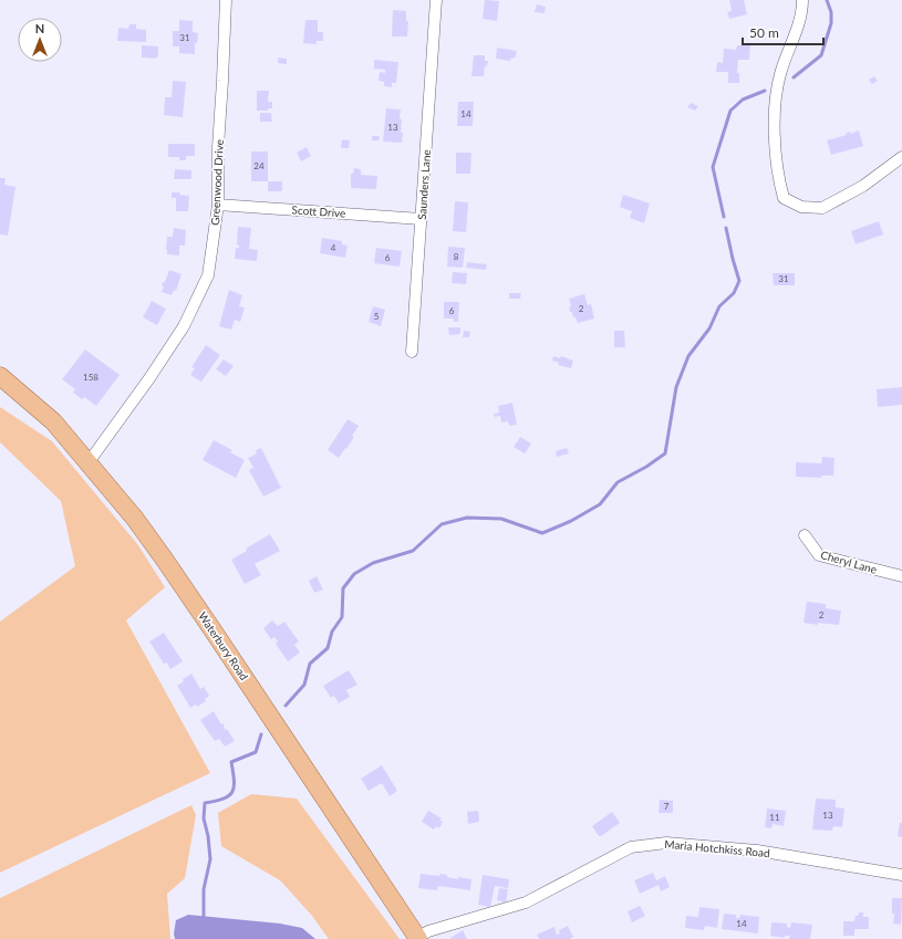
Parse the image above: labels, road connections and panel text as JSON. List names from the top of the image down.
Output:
{
  "streets": {
    "main road": ["Waterbury Road"],
    "street": [
      "Greenwood Drive",
      "Saunders Lane",
      "Scott Drive",
      "Cheryl Lane",
      "Maria Hotchkiss Road"
    ]
  },
  "crossings": [
    ["Greenwood Drive", "Scott Drive"],
    ["Greenwood Drive", "Waterbury Road"],
    ["Saunders Lane", "Scott Drive"],
    ["Waterbury Road", "Maria Hotchkiss Road"]
  ],
  "house_numbers": [
    "31",
    "14",
    "13",
    "24",
    "4",
    "8",
    "6",
    "31",
    "2",
    "6",
    "5",
    "158",
    "2",
    "7",
    "13",
    "11",
    "14"
  ],
  "scale_bar": "50 m",
  "north": "top"
}
